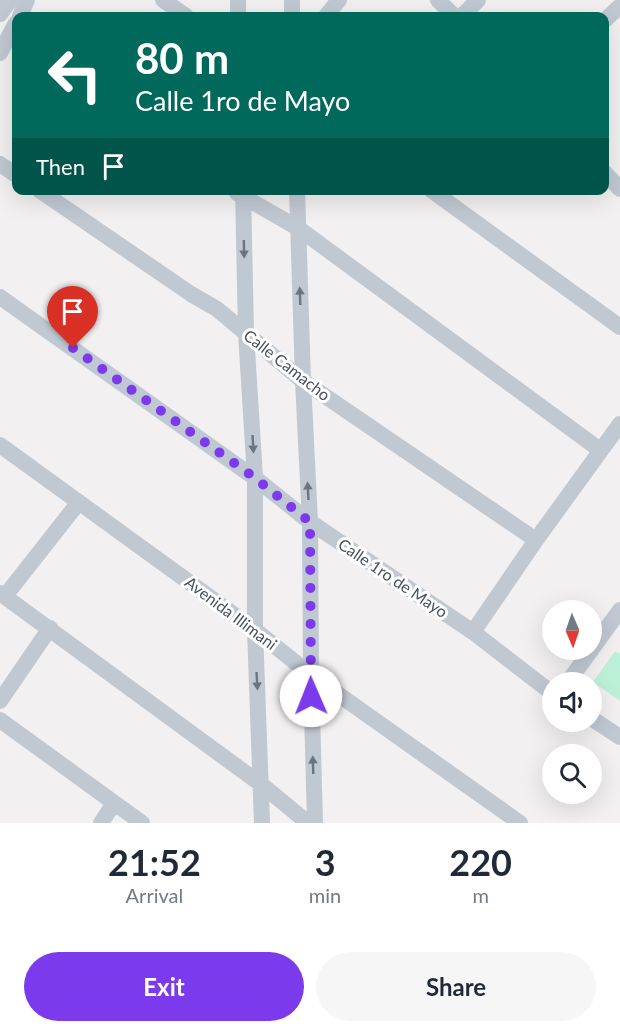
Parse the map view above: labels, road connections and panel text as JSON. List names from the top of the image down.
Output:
{
  "streets": {
    "street": ["Calle Camacho", "Calle 1ro de Mayo", "Avenida Illimani"]
  },
  "north": "bottom",
  "page": {
    "turn": ["80 m", "Calle 1ro de Mayo"],
    "then": "Then",
    "eta": [
      "21:52",
      "Arrival",
      "3",
      "min",
      "220",
      "m"
    ],
    "buttons": ["Exit", "Share"]
  }
}
